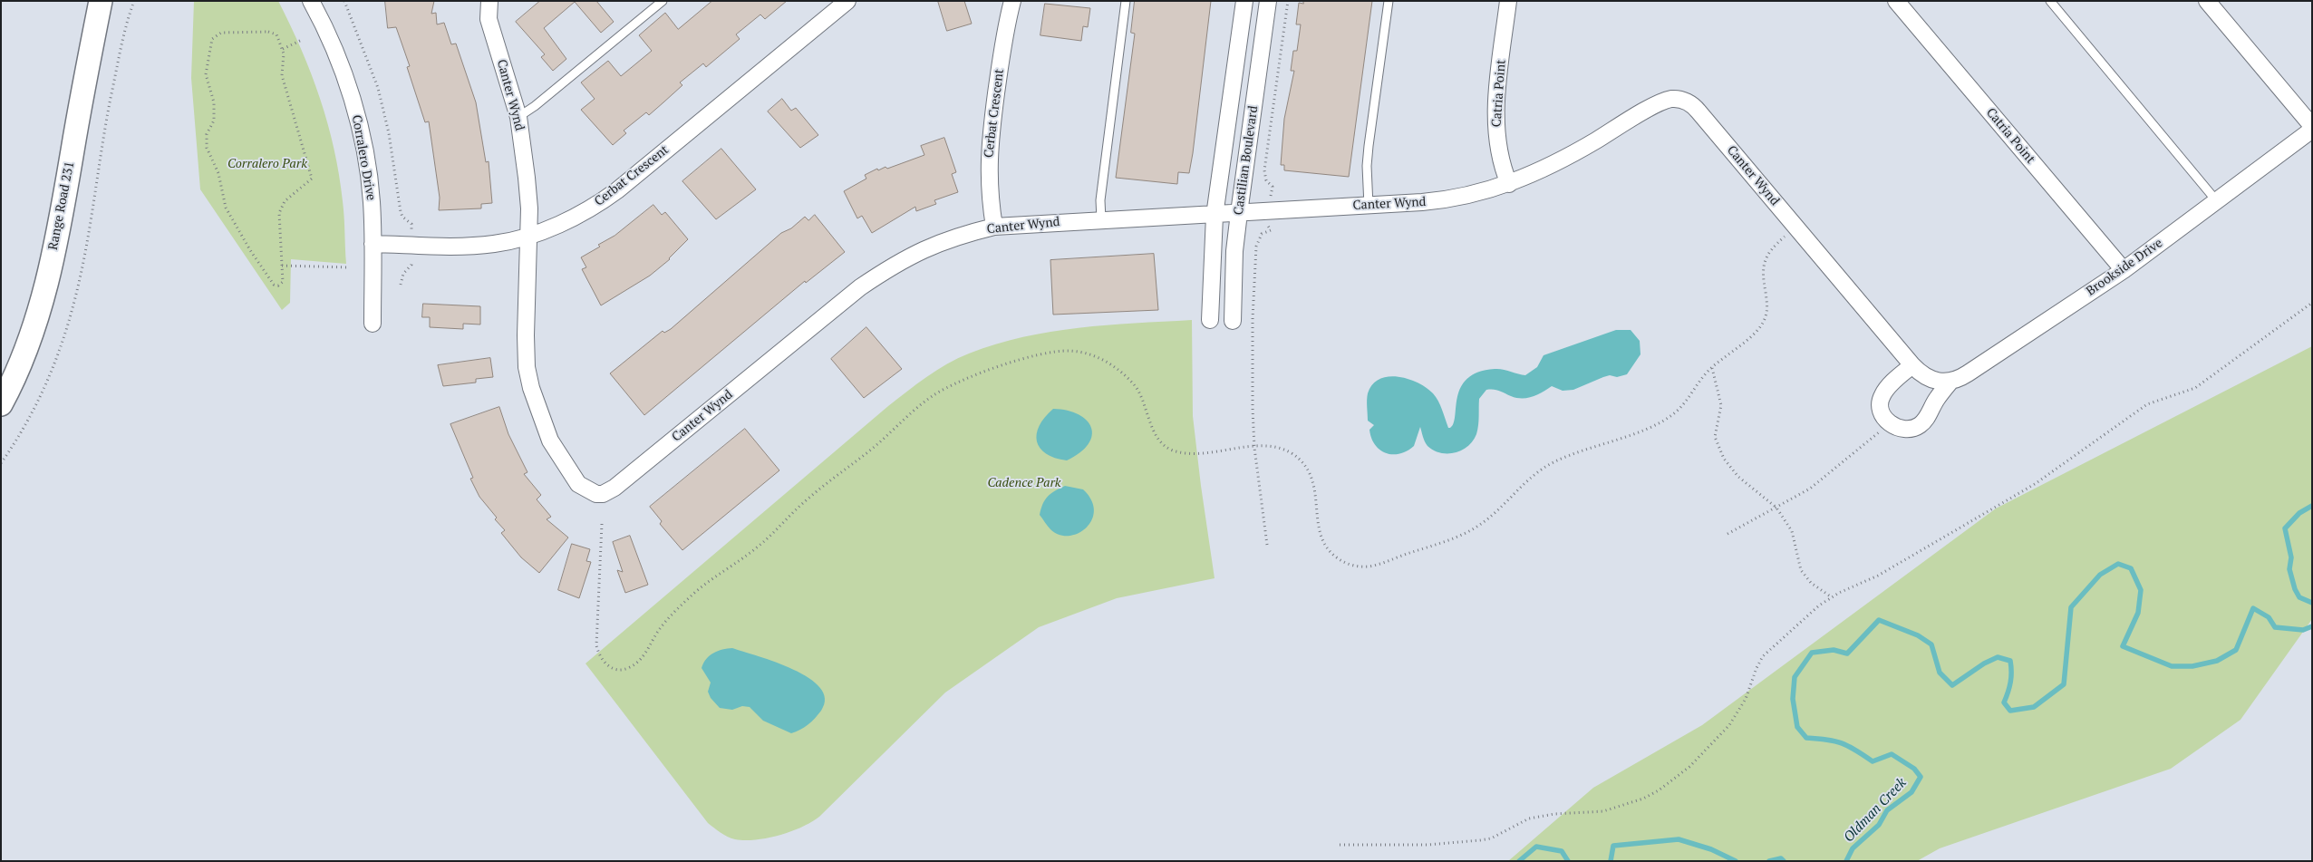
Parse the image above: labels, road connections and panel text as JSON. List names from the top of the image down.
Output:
{
  "streets": {
    "main road": ["Range Road 231"],
    "street": [
      "Catria Point",
      "Canter Wynd",
      "Cerbat Crescent",
      "Corralero Drive",
      "Castilian Boulevard",
      "Brookside Drive"
    ]
  },
  "crossings": [
    ["Catria Point", "Canter Wynd"],
    ["Catria Point", "Brookside Drive"],
    ["Canter Wynd", "Cerbat Crescent"],
    ["Canter Wynd", "Castilian Boulevard"],
    ["Canter Wynd", "Brookside Drive"],
    ["Cerbat Crescent", "Corralero Drive"]
  ],
  "water": ["Oldman Creek"],
  "parks": ["Corralero Park", "Cadence Park"]
}
